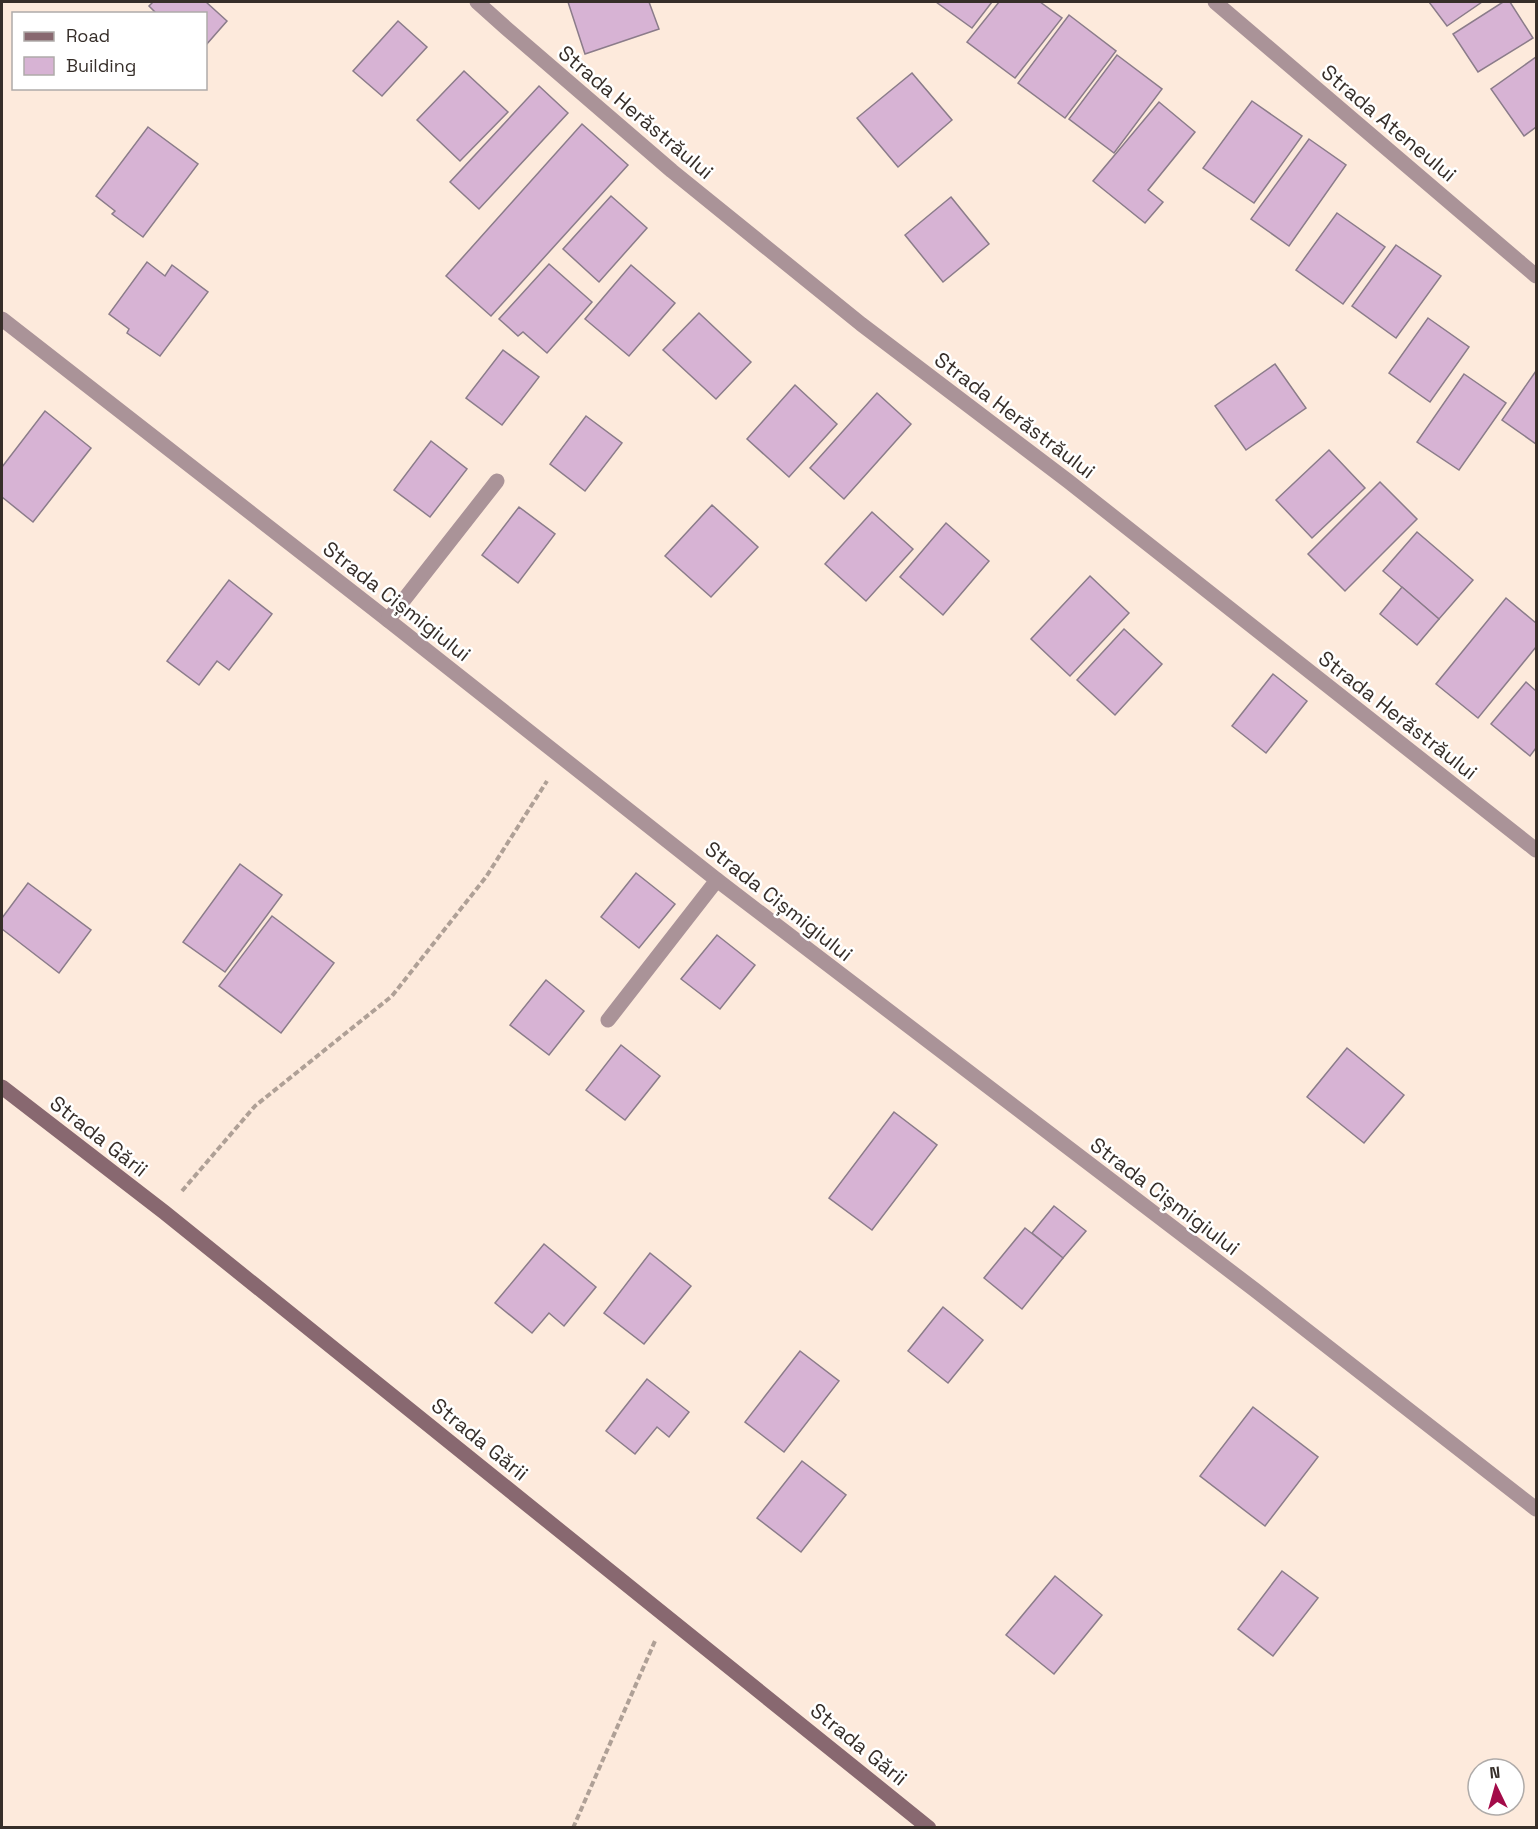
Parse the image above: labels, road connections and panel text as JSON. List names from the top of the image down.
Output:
{
  "streets": {
    "main road": ["Strada Gării"],
    "street": ["Strada Herăstrăului", "Strada Ateneului", "Strada Cișmigiului"]
  },
  "legend": ["Road", "Building"],
  "north": "top"
}
